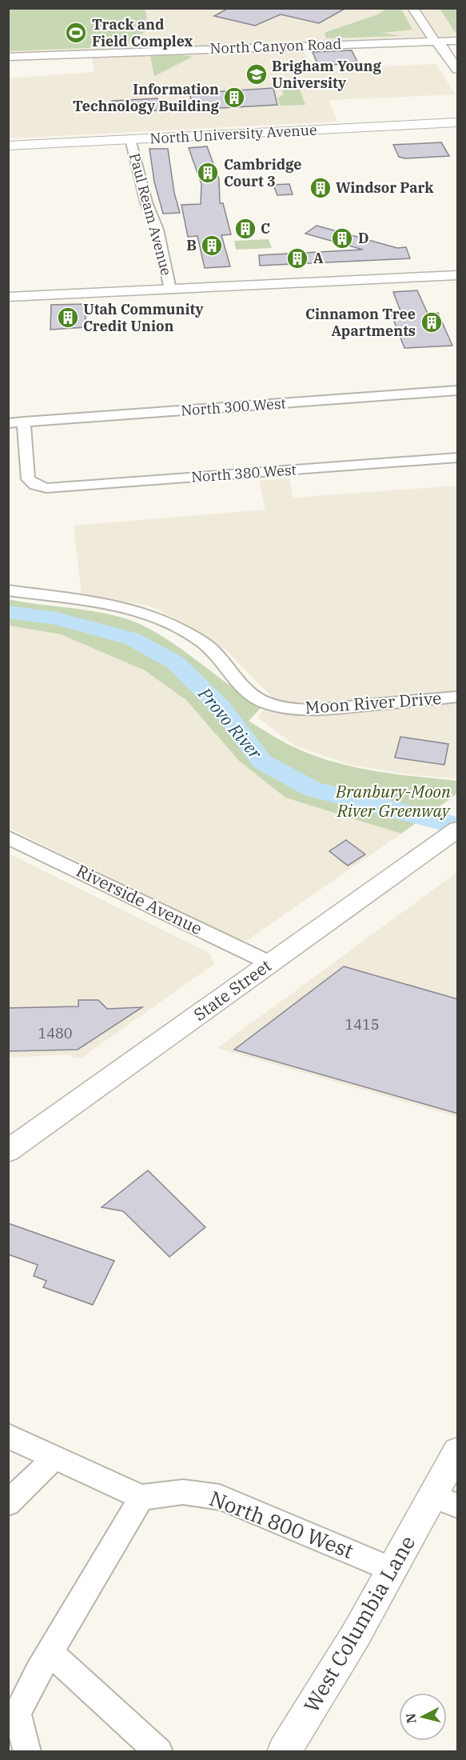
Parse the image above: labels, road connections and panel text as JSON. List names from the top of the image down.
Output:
{
  "streets": {
    "highway": ["North University Avenue"],
    "main road": ["North Canyon Road", "State Street", "West Columbia Lane"],
    "street": [
      "Paul Ream Avenue",
      "North 300 West",
      "North 380 West",
      "Moon River Drive",
      "Riverside Avenue",
      "North 800 West"
    ]
  },
  "crossings": [
    ["North University Avenue", "Paul Ream Avenue"],
    ["North 300 West", "North 380 West"],
    ["Riverside Avenue", "State Street"],
    ["North 800 West", "West Columbia Lane"]
  ],
  "water": ["Provo River"],
  "parks": ["Branbury-Moon River Greenway"],
  "places": {
    "sports": ["Track and Field Complex"],
    "school or university": ["Brigham Young University"],
    "building": [
      "Information Technology Building",
      "Cambridge Court 3",
      "Windsor Park",
      "C",
      "D",
      "B",
      "A",
      "Utah Community Credit Union",
      "Cinnamon Tree Apartments"
    ]
  },
  "house_numbers": ["1415", "1480"],
  "north": "left"
}
